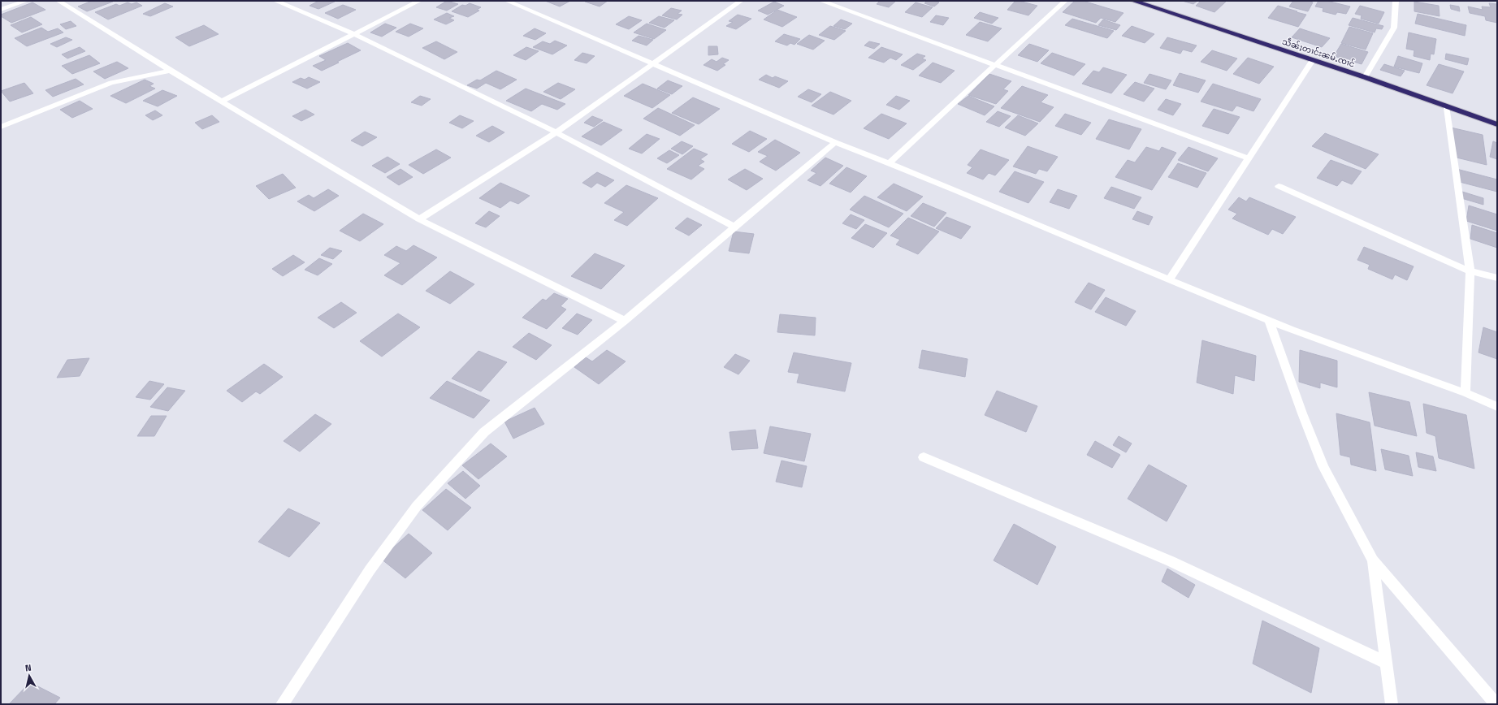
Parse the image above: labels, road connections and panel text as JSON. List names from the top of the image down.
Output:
{
  "streets": {
    "highway": ["သဵၼ်ႈတၢင်းၼမ်ႉၸၢင်"]
  },
  "north": "top"
}
